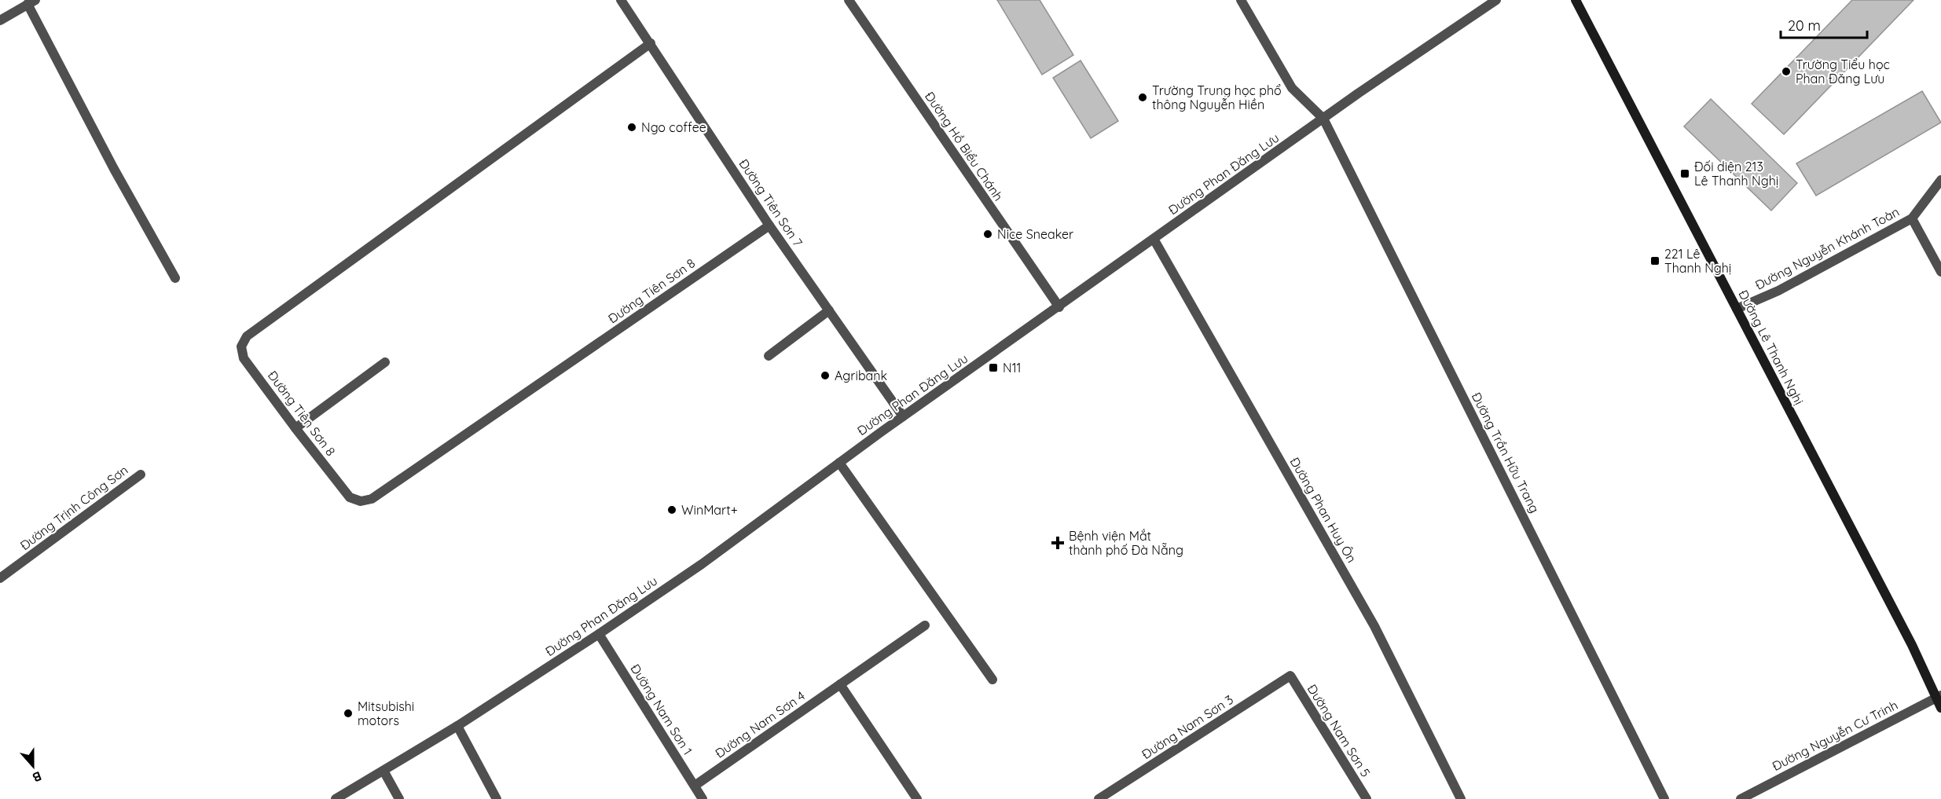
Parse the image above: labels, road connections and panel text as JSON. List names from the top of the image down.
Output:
{
  "streets": {
    "main road": ["Đường Lê Thanh Nghị"],
    "street": [
      "Đường Hồ Biểu Chánh",
      "Đường Phan Đăng Lưu",
      "Đường Tiên Sơn 7",
      "Đường Nguyễn Khánh Toàn",
      "Đường Tiên Sơn 8",
      "Đường Trần Hữu Trang",
      "Đường Trịnh Công Sơn",
      "Đường Phan Huy Ôn",
      "Đường Nam Sơn 1",
      "Đường Nam Sơn 4",
      "Đường Nam Sơn 3",
      "Đường Nam Sơn 5",
      "Đường Nguyễn Cư Trinh"
    ]
  },
  "crossings": [
    ["Đường Hồ Biểu Chánh", "Đường Phan Đăng Lưu"],
    ["Đường Phan Đăng Lưu", "Đường Tiên Sơn 7"],
    ["Đường Phan Đăng Lưu", "Đường Trần Hữu Trang"],
    ["Đường Phan Đăng Lưu", "Đường Phan Huy Ôn"],
    ["Đường Phan Đăng Lưu", "Đường Nam Sơn 1"],
    ["Đường Tiên Sơn 7", "Đường Tiên Sơn 8"],
    ["Đường Nguyễn Khánh Toàn", "Đường Lê Thanh Nghị"],
    ["Đường Lê Thanh Nghị", "Đường Nguyễn Cư Trinh"],
    ["Đường Nam Sơn 1", "Đường Nam Sơn 4"],
    ["Đường Nam Sơn 3", "Đường Nam Sơn 5"]
  ],
  "places": {
    "other": [
      "Trường Tiểu học Phan Đăng Lưu",
      "Trường Trung học phổ thông Nguyễn Hiền",
      "Ngo coffee",
      "Nice Sneaker",
      "Agribank",
      "WinMart+",
      "Mitsubishi motors"
    ],
    "transit": ["Đối diện 213 Lê Thanh Nghị", "221 Lê Thanh Nghị", "N11"],
    "health": ["Bệnh viện Mắt thành phố Đà Nẵng"]
  },
  "scale_bar": "20 m",
  "north": "bottom"
}
